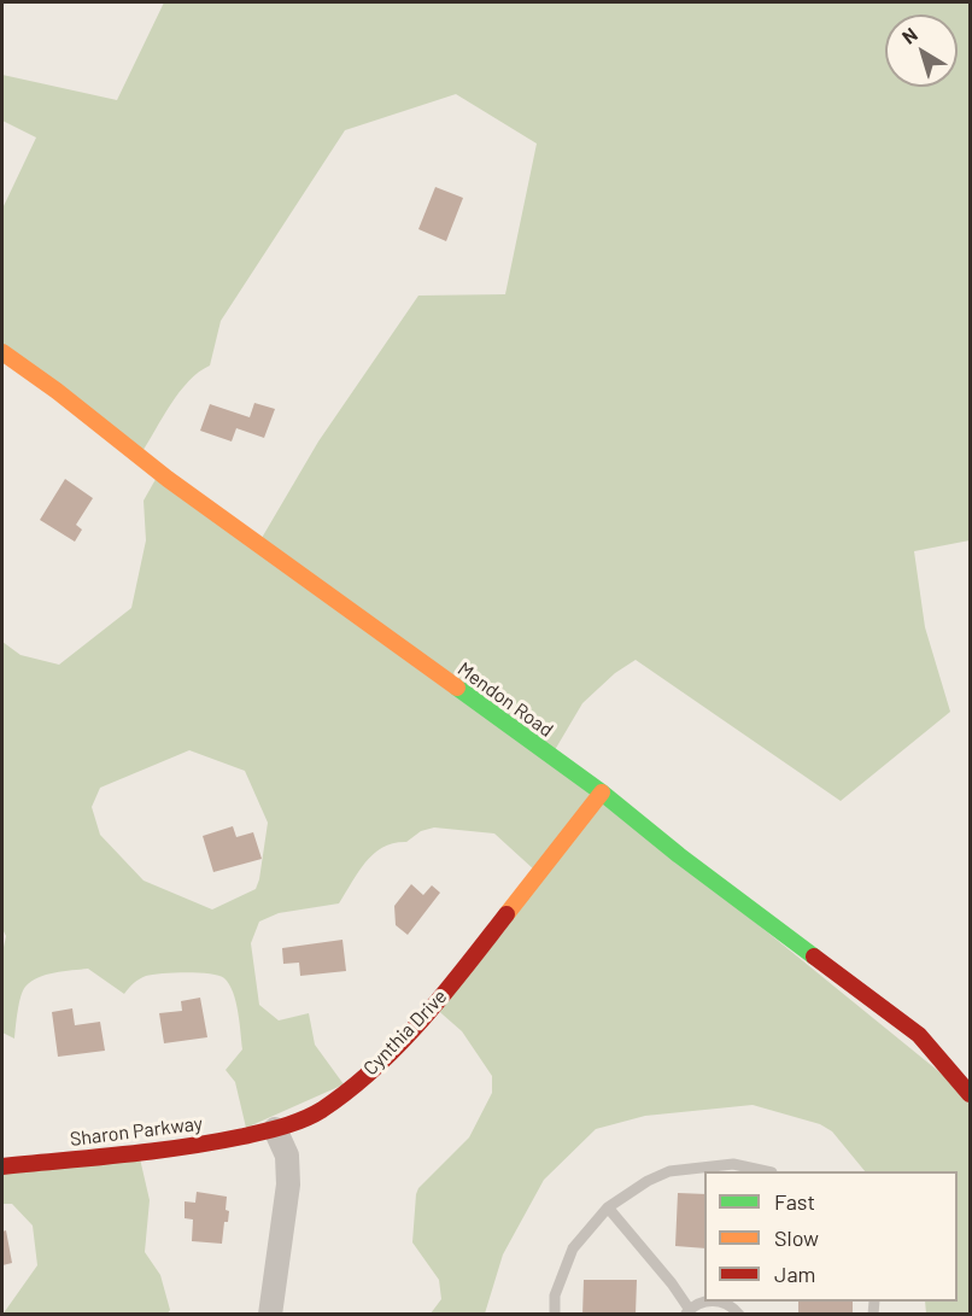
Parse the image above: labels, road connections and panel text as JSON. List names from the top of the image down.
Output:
{
  "streets": {
    "street": ["Mendon Road", "Cynthia Drive", "Sharon Parkway"]
  },
  "crossings": [
    ["Mendon Road", "Cynthia Drive"],
    ["Cynthia Drive", "Sharon Parkway"]
  ],
  "legend": ["Fast", "Slow", "Jam"],
  "north": "top left"
}
